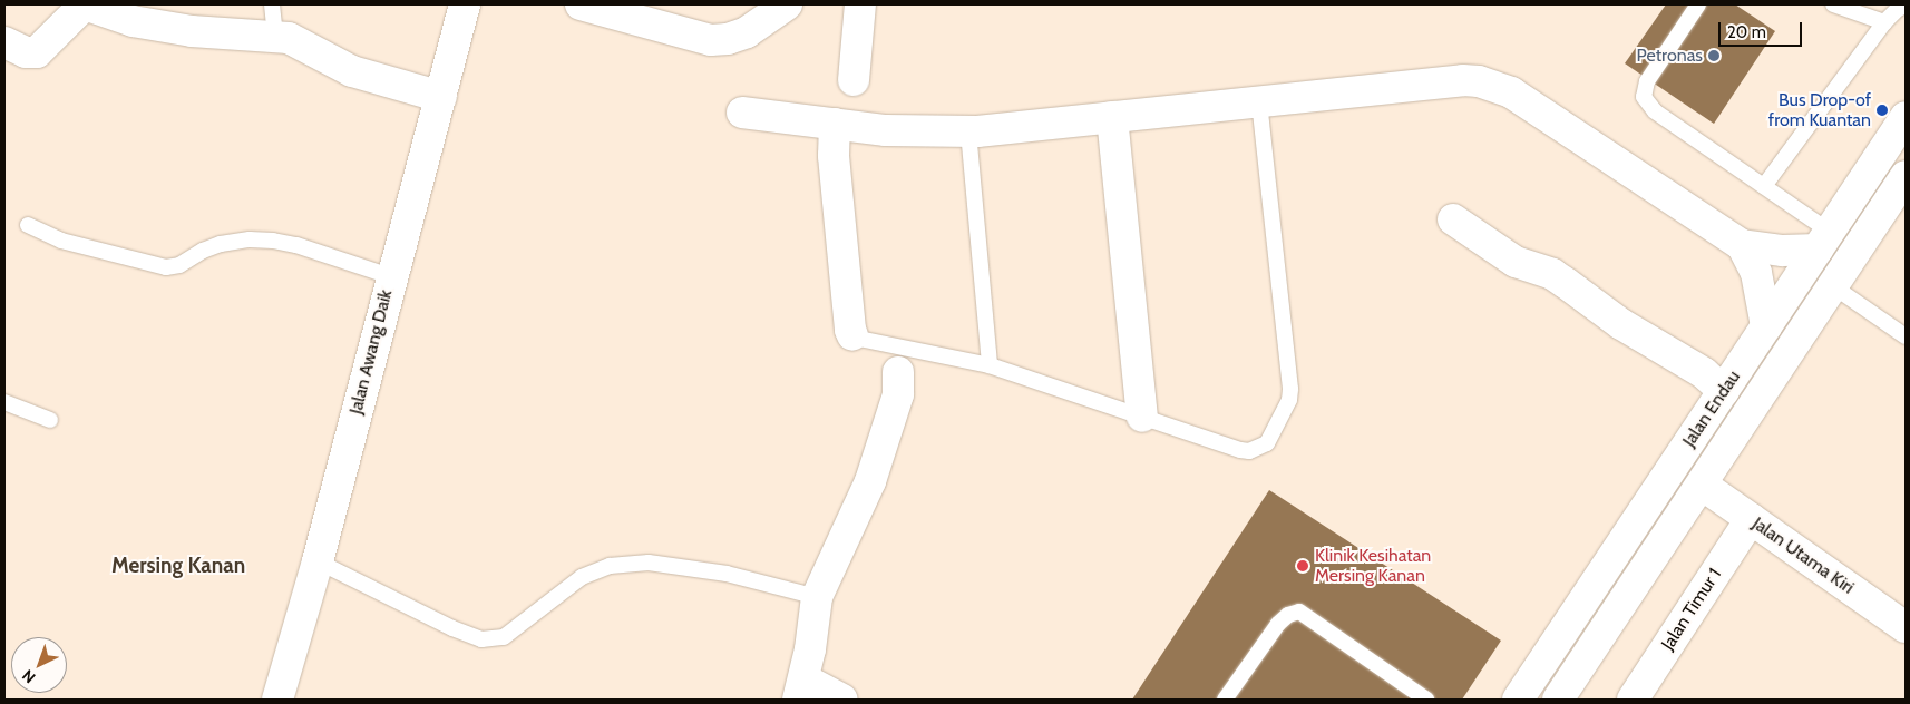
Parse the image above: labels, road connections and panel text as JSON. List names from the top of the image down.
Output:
{
  "streets": {
    "main road": [
      "Jalan Awang Daik",
      "Jalan Endau",
      "Jalan Utama Kiri",
      "Jalan Timur 1"
    ]
  },
  "crossings": [
    ["Jalan Endau", "Jalan Utama Kiri"],
    ["Jalan Utama Kiri", "Jalan Timur 1"]
  ],
  "districts": ["Mersing Kanan"],
  "places": ["Petronas", "Bus Drop-of from Kuantan", "Klinik Kesihatan Mersing Kanan"],
  "scale_bar": "20 m",
  "north": "bottom left"
}
